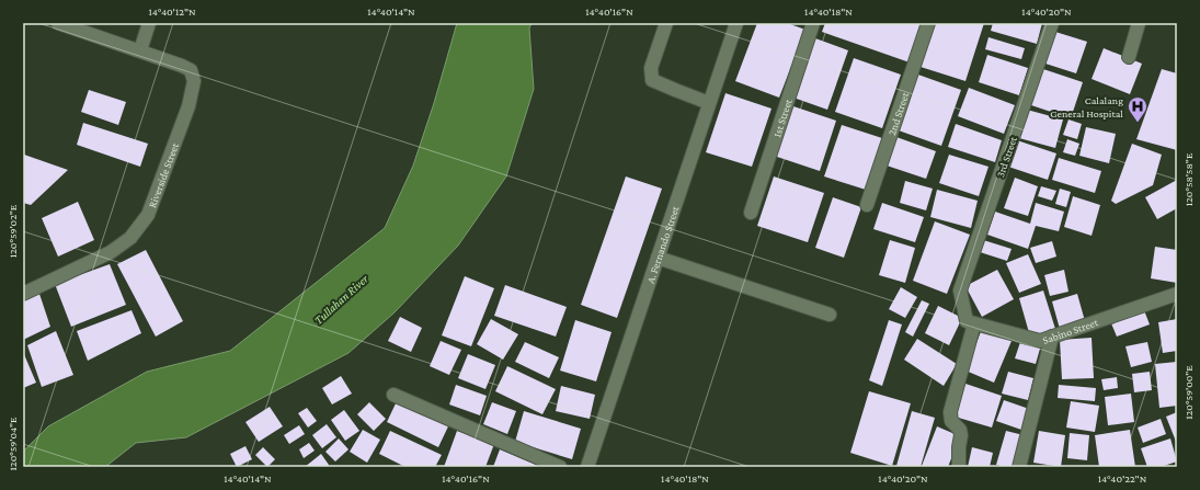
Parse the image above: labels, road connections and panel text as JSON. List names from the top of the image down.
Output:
{
  "streets": {
    "street": [
      "2nd Street",
      "1st Street",
      "3rd Street",
      "Riverside Street",
      "A. Fernando Street",
      "Sabino Street"
    ]
  },
  "crossings": [
    ["3rd Street", "Sabino Street"]
  ],
  "water": ["Tullahan River"],
  "places": {
    "hospital": ["Calalang General Hospital"]
  },
  "coordinates": [
    "14°40'12\"N",
    "14°40'14\"N",
    "14°40'16\"N",
    "14°40'18\"N",
    "14°40'20\"N",
    "120°58'58\"E",
    "120°59'02\"E",
    "120°59'00\"E",
    "120°59'04\"E",
    "14°40'22\"N"
  ]
}
